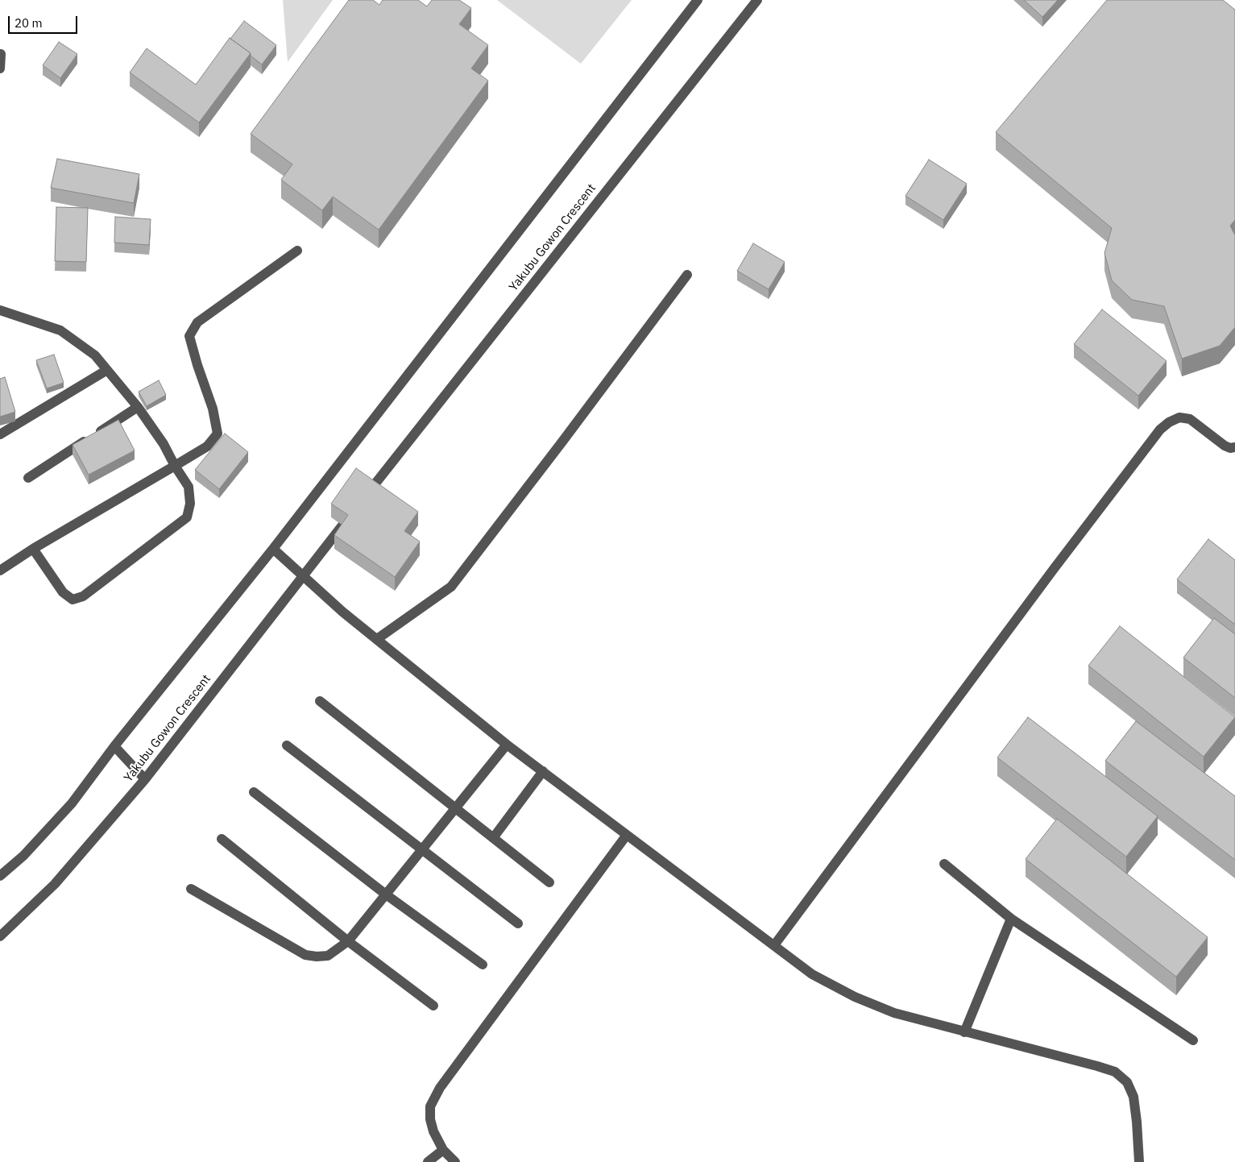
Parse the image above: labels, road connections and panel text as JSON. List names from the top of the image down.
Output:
{
  "streets": {
    "street": ["Yakubu Gowon Crescent"]
  },
  "scale_bar": "20 m"
}
